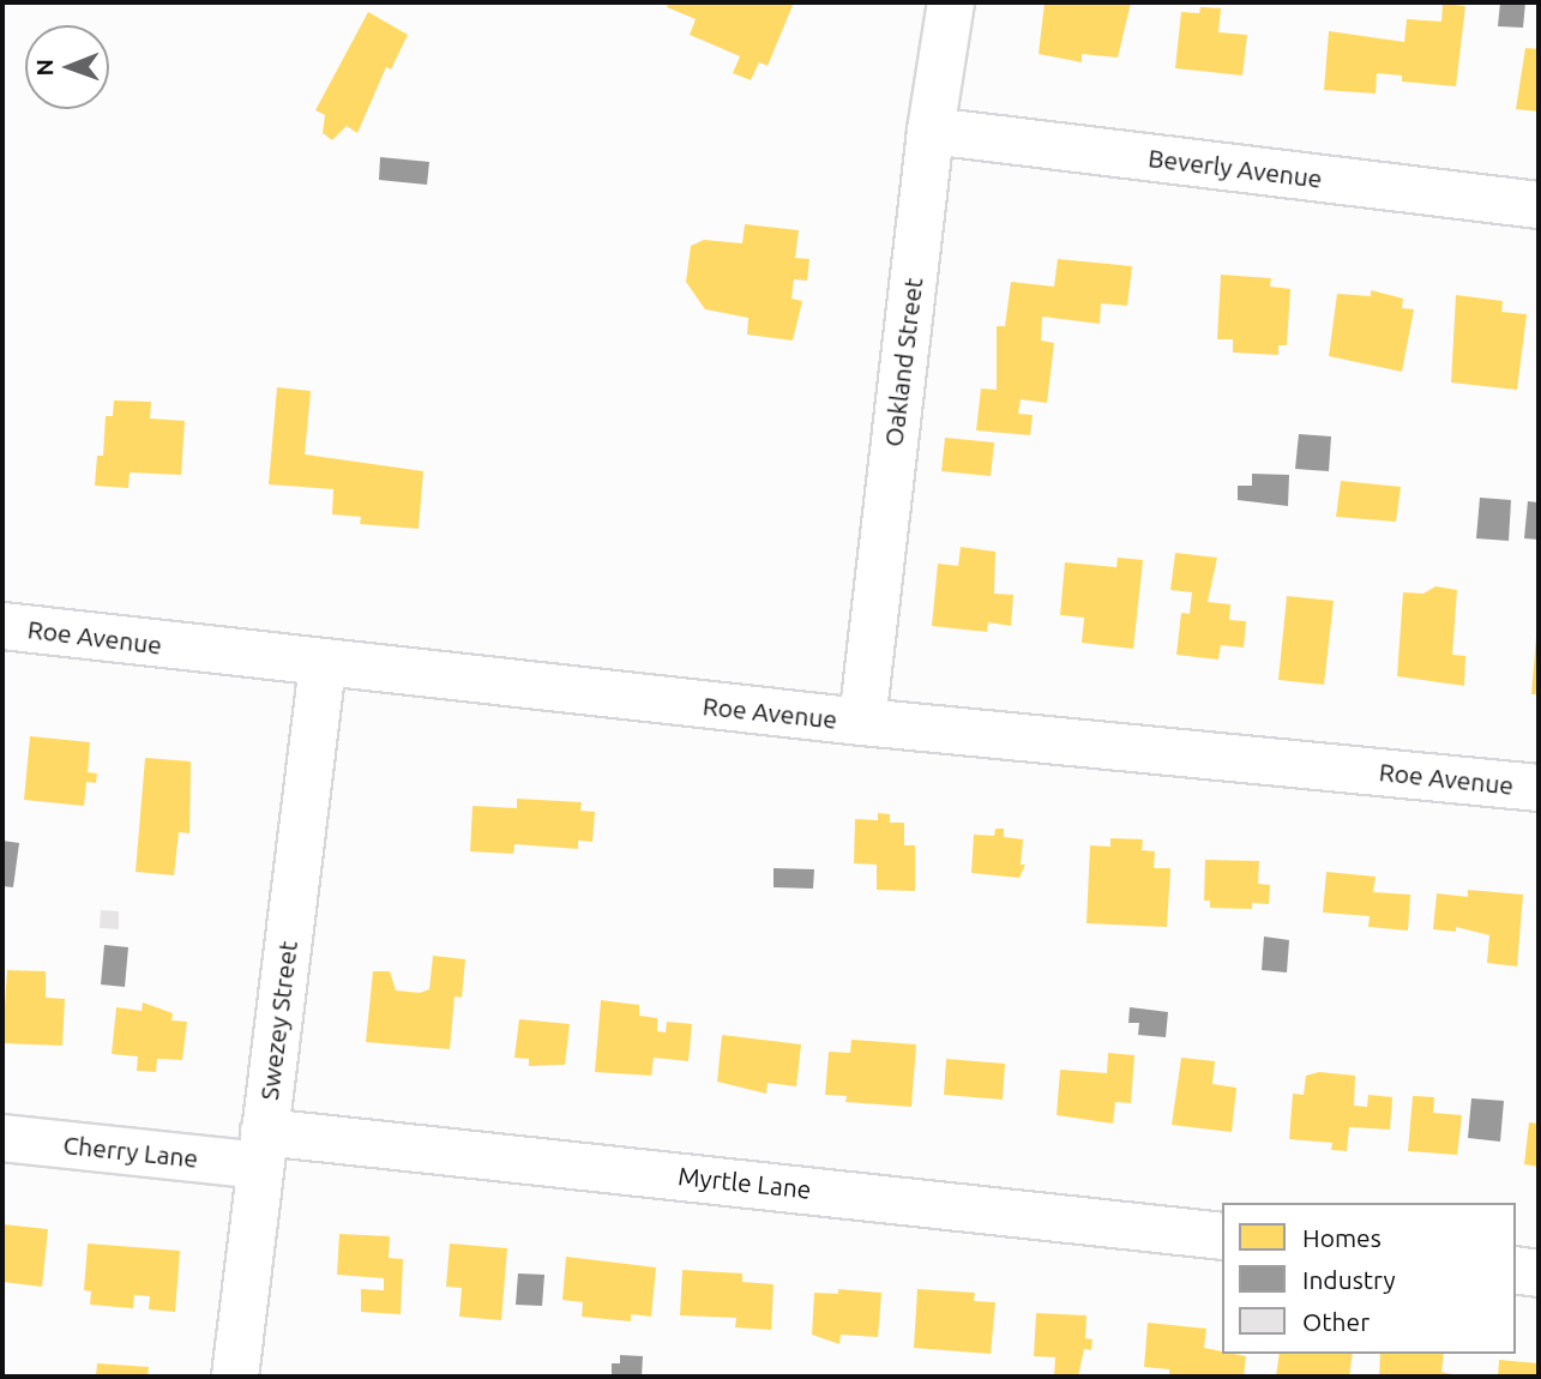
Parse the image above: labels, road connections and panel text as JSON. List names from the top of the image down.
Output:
{
  "streets": {
    "street": [
      "Beverly Avenue",
      "Oakland Street",
      "Roe Avenue",
      "Swezey Street",
      "Cherry Lane",
      "Myrtle Lane"
    ]
  },
  "crossings": [
    ["Beverly Avenue", "Oakland Street"],
    ["Oakland Street", "Roe Avenue"],
    ["Roe Avenue", "Swezey Street"],
    ["Swezey Street", "Cherry Lane"],
    ["Swezey Street", "Myrtle Lane"],
    ["Cherry Lane", "Myrtle Lane"]
  ],
  "legend": ["Homes", "Industry", "Other"],
  "north": "left"
}
